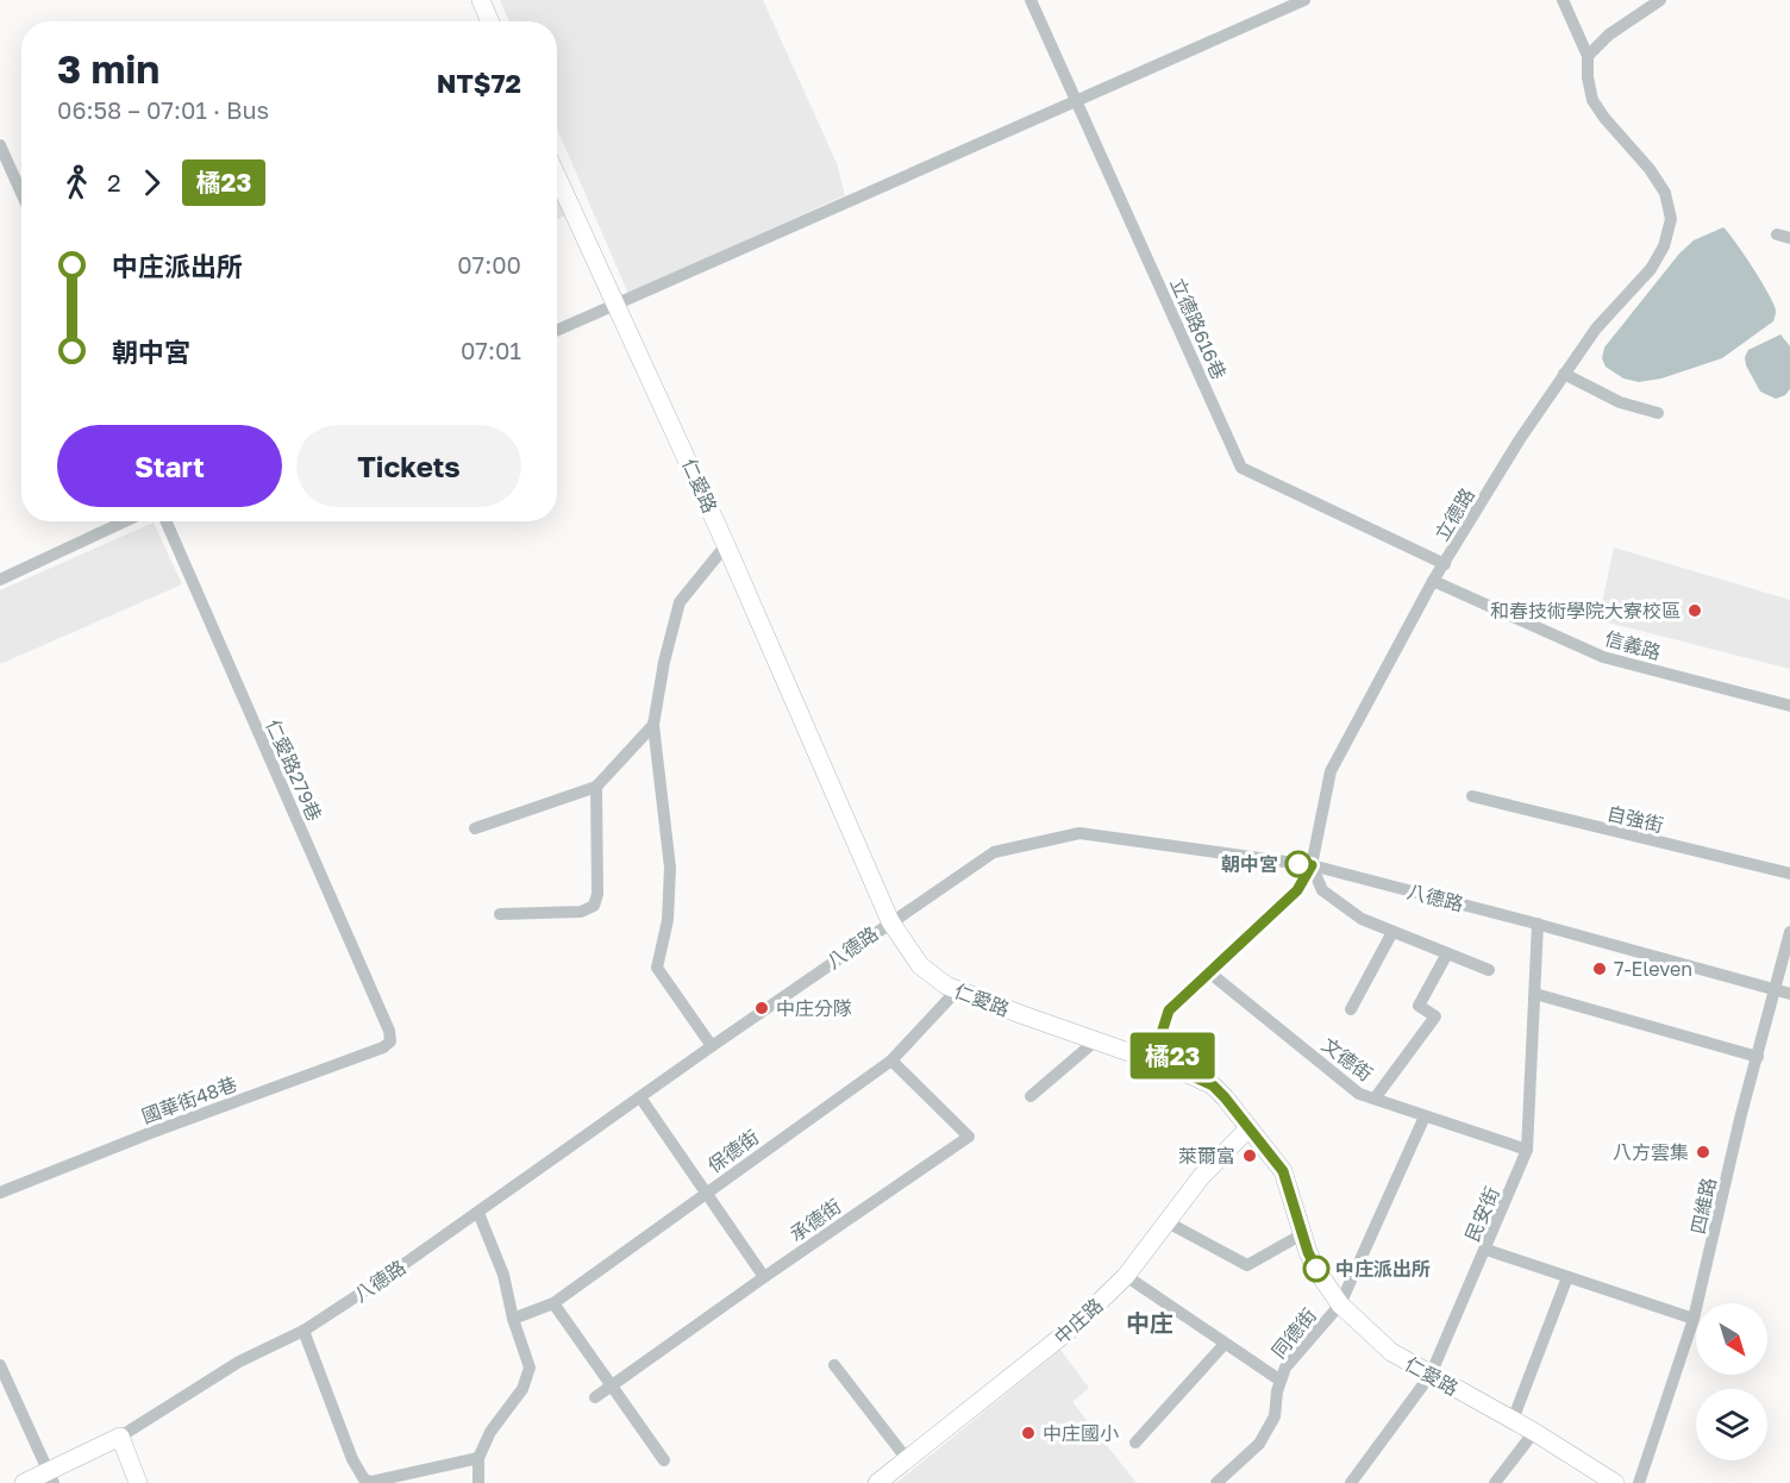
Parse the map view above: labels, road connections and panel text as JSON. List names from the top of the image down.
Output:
{
  "streets": {
    "street": [
      "立德路616巷",
      "仁愛路",
      "立德路",
      "信義路",
      "仁愛路279巷",
      "自強街",
      "八德路",
      "文德街",
      "國華街48巷",
      "保德街",
      "四維路",
      "民安街",
      "承德街",
      "中庄路",
      "同德街"
    ]
  },
  "crossings": [
    ["立德路616巷", "立德路"],
    ["仁愛路", "立德路"],
    ["仁愛路", "八德路"],
    ["仁愛路", "保德街"],
    ["仁愛路", "民安街"],
    ["仁愛路", "中庄路"],
    ["仁愛路", "同德街"],
    ["立德路", "信義路"],
    ["立德路", "八德路"],
    ["立德路", "文德街"],
    ["仁愛路279巷", "國華街48巷"],
    ["八德路", "四維路"],
    ["八德路", "民安街"],
    ["文德街", "民安街"],
    ["文德街", "同德街"],
    ["保德街", "承德街"]
  ],
  "districts": ["中庄"],
  "places": [
    "和春技術學院大寮校區",
    "朝中宮",
    "7-Eleven",
    "中庄分隊",
    "八方雲集",
    "萊爾富",
    "中庄派出所",
    "中庄國小"
  ],
  "lines": ["bus line 橘23"],
  "north": "bottom right",
  "page": {
    "on_map": "橘23",
    "heading": ["3 min", "06:58 – 07:01 · Bus", "NT$72"],
    "legs": ["2", "橘23"],
    "list": [
      {
        "name": "中庄派出所",
        "value": "07:00"
      },
      {
        "name": "朝中宮",
        "value": "07:01"
      }
    ],
    "buttons": ["Start", "Tickets"]
  }
}
